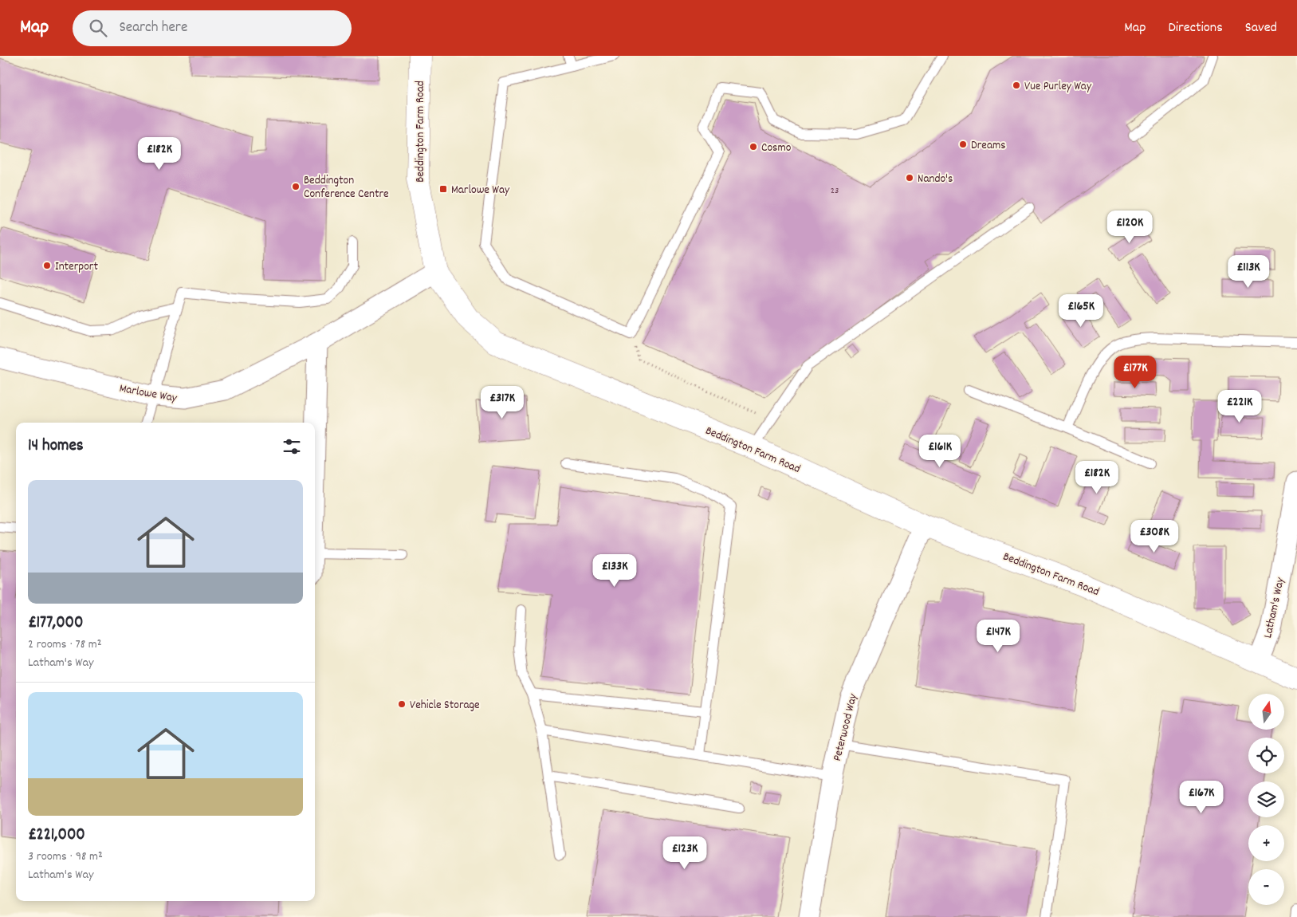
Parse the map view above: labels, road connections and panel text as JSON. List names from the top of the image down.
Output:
{
  "streets": {
    "street": [
      "Beddington Farm Road",
      "Marlowe Way",
      "Latham's Way",
      "Peterwood Way"
    ]
  },
  "crossings": [
    ["Beddington Farm Road", "Marlowe Way"],
    ["Beddington Farm Road", "Latham's Way"],
    ["Beddington Farm Road", "Peterwood Way"]
  ],
  "places": {
    "other": [
      "Vue Purley Way",
      "Dreams",
      "Cosmo",
      "Nando's",
      "Beddington Conference Centre",
      "Interport",
      "Vehicle Storage"
    ],
    "transit": ["Marlowe Way"]
  },
  "house_numbers": ["23"],
  "north": "top",
  "page": {
    "header": "Map",
    "search": "Search here",
    "nav": ["Map", "Directions", "Saved"],
    "price": [
      "£182K",
      "£120K",
      "£113K",
      "£165K",
      "£177K",
      "£317K",
      "£221K",
      "£161K",
      "£182K",
      "£308K",
      "£133K",
      "£147K",
      "£167K",
      "£123K"
    ],
    "heading": "14 homes",
    "list": [
      {
        "name": "£177,000",
        "note": "2 rooms · 78 m² · Latham's Way"
      },
      {
        "name": "£221,000",
        "note": "3 rooms · 98 m² · Latham's Way"
      }
    ],
    "map_buttons": ["+", "−"]
  }
}
